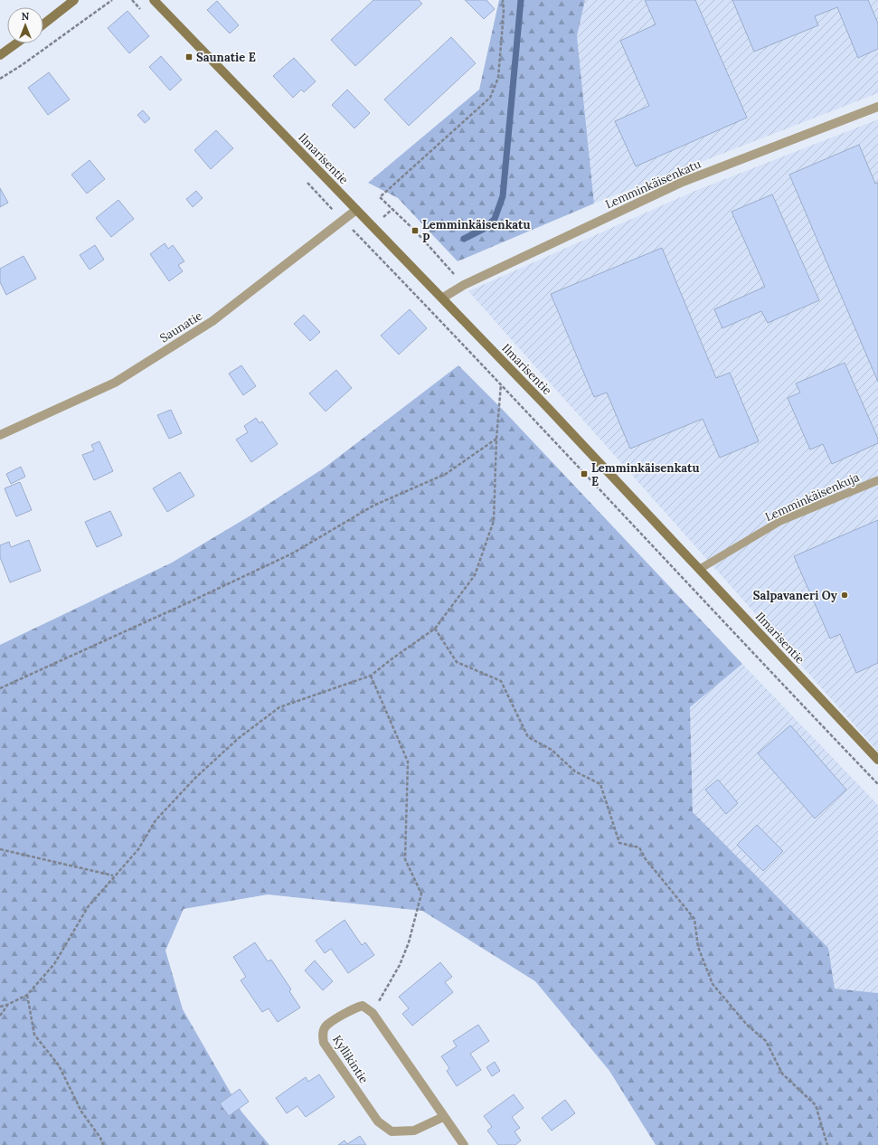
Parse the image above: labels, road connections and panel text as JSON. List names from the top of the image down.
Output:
{
  "streets": {
    "street": [
      "Ilmarisentie",
      "Lemminkäisenkatu",
      "Saunatie",
      "Kyllikintie"
    ],
    "lane": ["Lemminkäisenkuja"]
  },
  "crossings": [
    ["Ilmarisentie", "Lemminkäisenkatu"],
    ["Ilmarisentie", "Saunatie"],
    ["Ilmarisentie", "Lemminkäisenkuja"]
  ],
  "places": {
    "transit": ["Saunatie E", "Lemminkäisenkatu P", "Lemminkäisenkatu E"],
    "other": ["Salpavaneri Oy"]
  },
  "north": "top"
}
